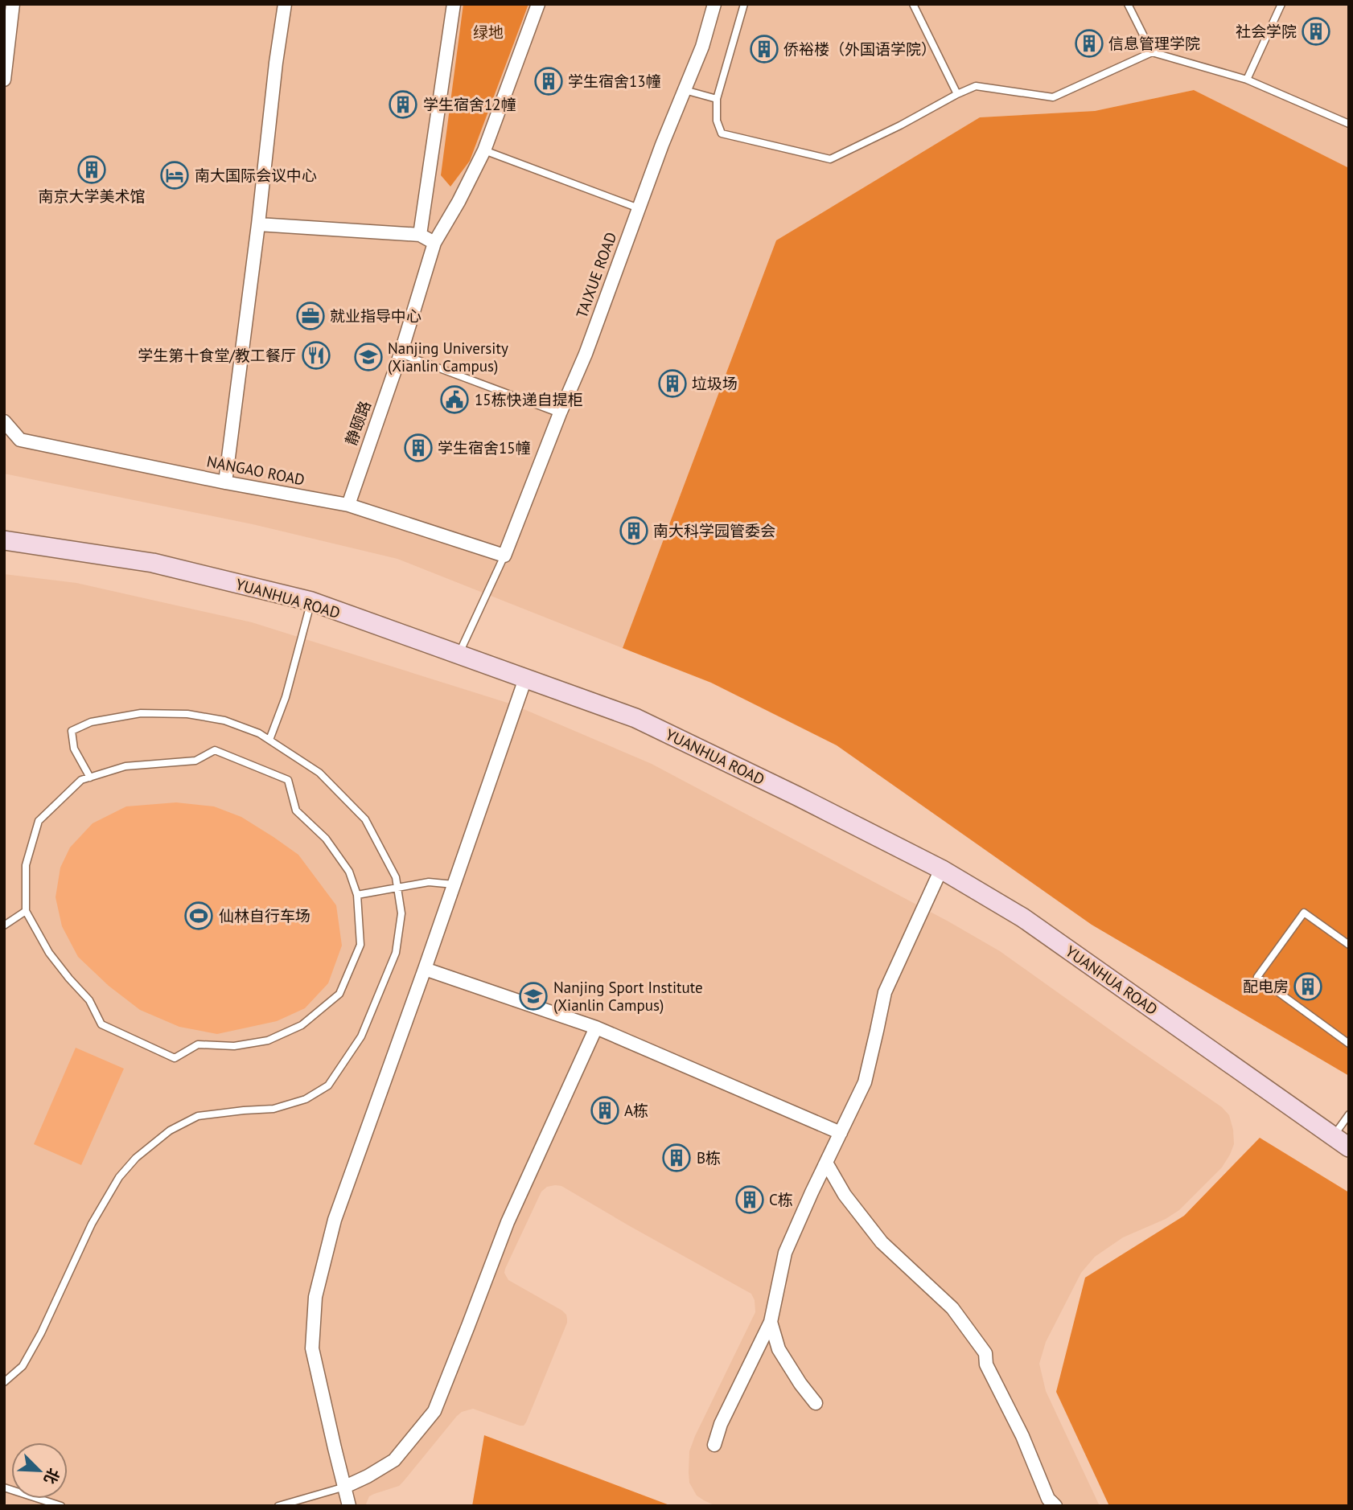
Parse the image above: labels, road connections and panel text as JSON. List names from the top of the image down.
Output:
{
  "streets": {
    "street": [
      "TAIXUE ROAD",
      "静颐路",
      "NANGAO ROAD",
      "YUANHUA ROAD"
    ]
  },
  "crossings": [
    ["TAIXUE ROAD", "NANGAO ROAD"],
    ["静颐路", "NANGAO ROAD"]
  ],
  "parks": ["绿地"],
  "places": {
    "building": [
      "社会学院",
      "信息管理学院",
      "侨裕楼（外国语学院）",
      "学生宿舍13幢",
      "学生宿舍12幢",
      "南京大学美术馆",
      "垃圾场",
      "学生宿舍15幢",
      "南大科学园管委会",
      "配电房",
      "A栋",
      "B栋",
      "C栋"
    ],
    "hotel": ["南大国际会议中心"],
    "office": ["就业指导中心"],
    "restaurant": ["学生第十食堂/教工餐厅"],
    "school or university": ["Nanjing University (Xianlin Campus)", "Nanjing Sport Institute (Xianlin Campus)"],
    "public building": ["15栋快递自提柜"],
    "sports": ["仙林自行车场"]
  },
  "north": "bottom right"
}
